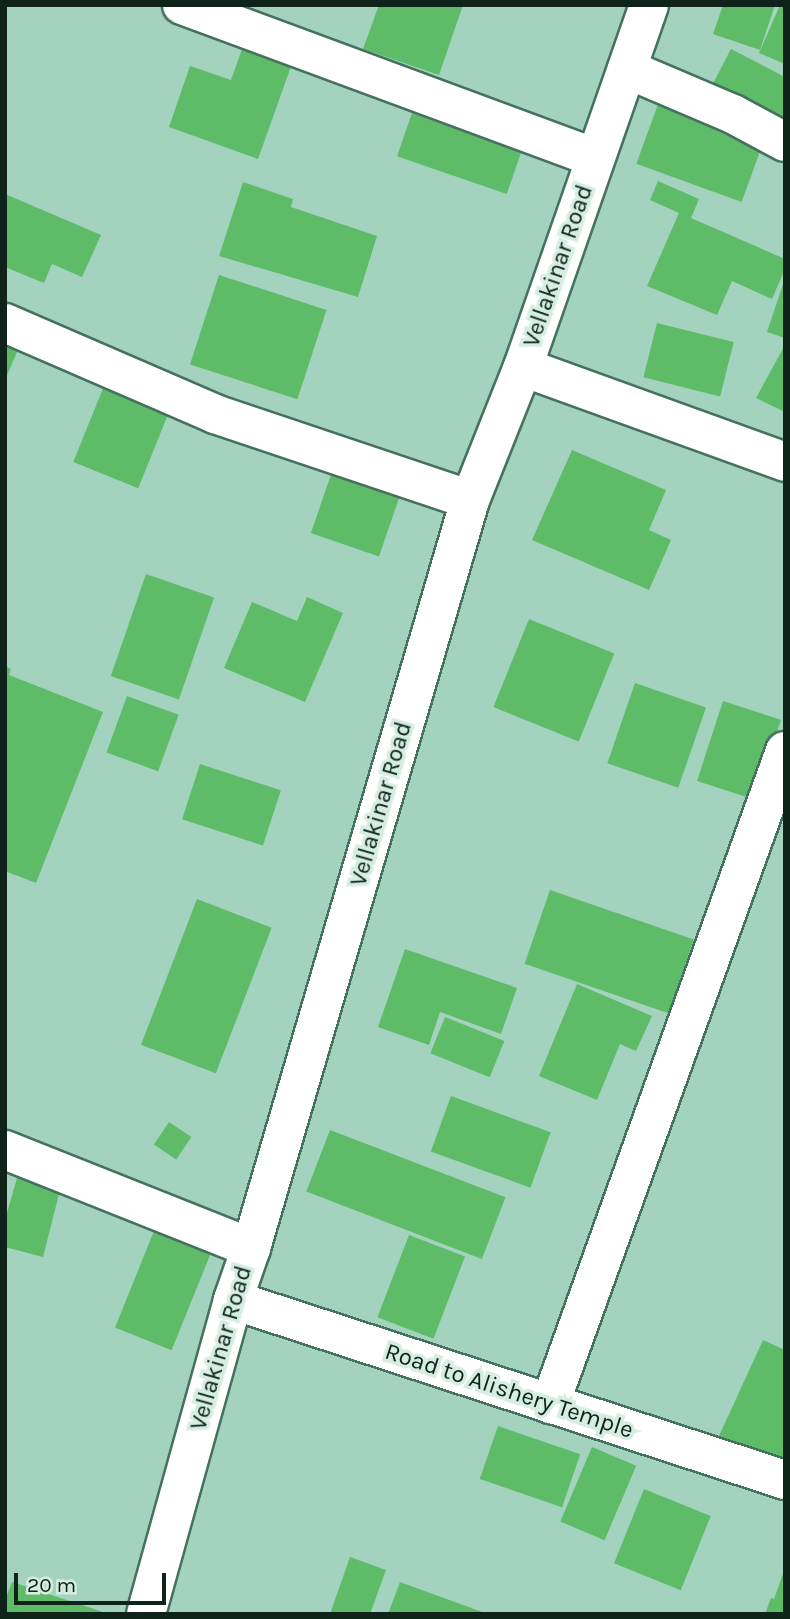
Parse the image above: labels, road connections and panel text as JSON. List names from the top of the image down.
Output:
{
  "streets": {
    "street": ["Vellakinar Road", "Road to Alishery Temple"]
  },
  "crossings": [
    ["Vellakinar Road", "Road to Alishery Temple"]
  ],
  "scale_bar": "20 m"
}
